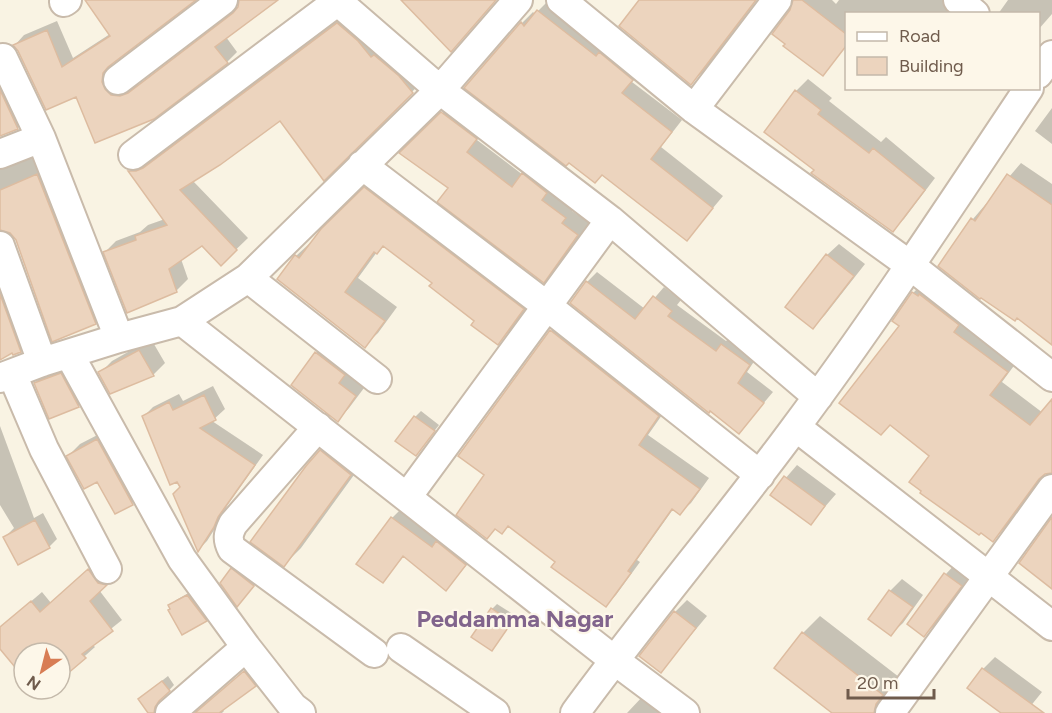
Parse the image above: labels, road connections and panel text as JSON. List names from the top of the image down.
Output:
{
  "districts": ["Peddamma Nagar"],
  "legend": ["Road", "Building"],
  "scale_bar": "20 m",
  "north": "bottom left"
}
